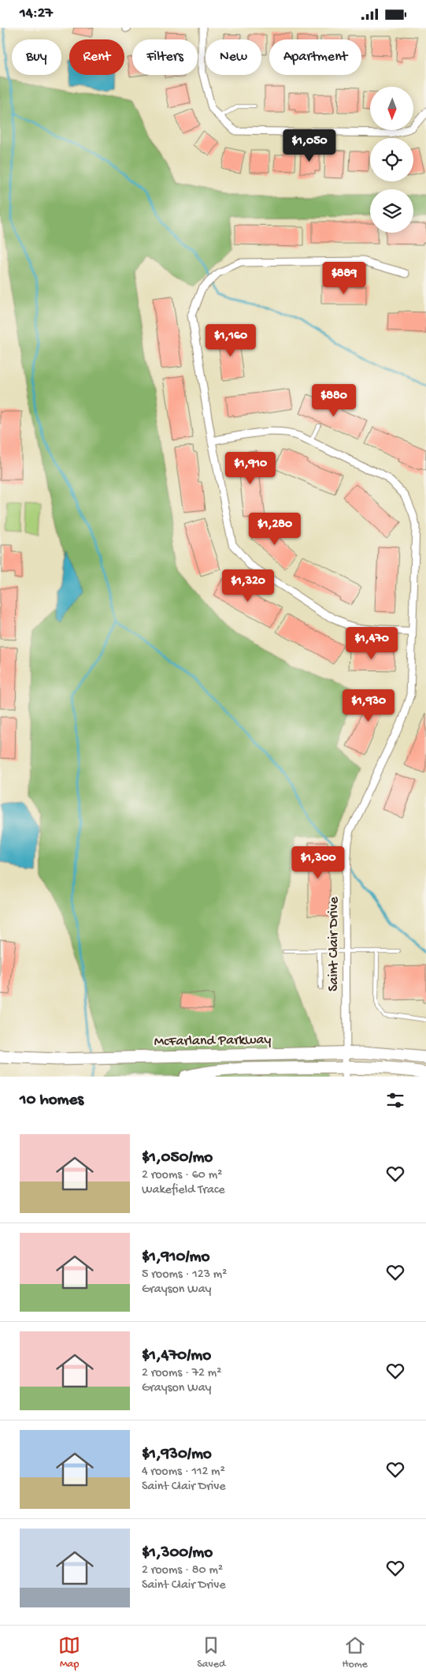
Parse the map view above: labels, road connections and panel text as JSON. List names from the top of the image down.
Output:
{
  "streets": {
    "main road": ["McFarland Parkway"],
    "street": ["Saint Clair Drive"]
  },
  "crossings": [
    ["Saint Clair Drive", "McFarland Parkway"]
  ],
  "north": "bottom",
  "page": {
    "status": "14:27",
    "chip": [
      "Buy",
      "Rent",
      "Filters",
      "New",
      "Apartment"
    ],
    "price": [
      "$1,050",
      "$889",
      "$1,160",
      "$880",
      "$1,910",
      "$1,280",
      "$1,320",
      "$1,470",
      "$1,930",
      "$1,300"
    ],
    "heading": "10 homes",
    "list": [
      {
        "name": "$1,050/mo",
        "note": "2 rooms · 60 m² · Wakefield Trace"
      },
      {
        "name": "$1,910/mo",
        "note": "5 rooms · 123 m² · Grayson Way"
      },
      {
        "name": "$1,470/mo",
        "note": "2 rooms · 72 m² · Grayson Way"
      },
      {
        "name": "$1,930/mo",
        "note": "4 rooms · 112 m² · Saint Clair Drive"
      },
      {
        "name": "$1,300/mo",
        "note": "2 rooms · 80 m² · Saint Clair Drive"
      }
    ],
    "tabs": ["Map", "Saved", "Home"]
  }
}
